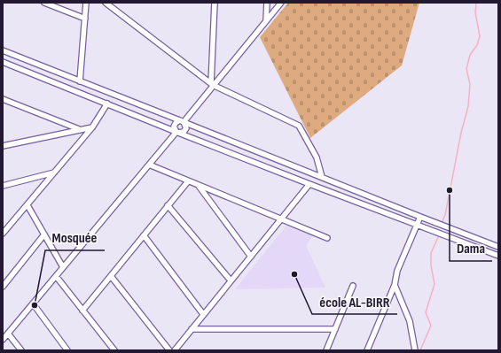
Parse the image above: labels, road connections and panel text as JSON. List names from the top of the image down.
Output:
{
  "places": ["Dama", "école AL-BIRR", "Mosquée"]
}
